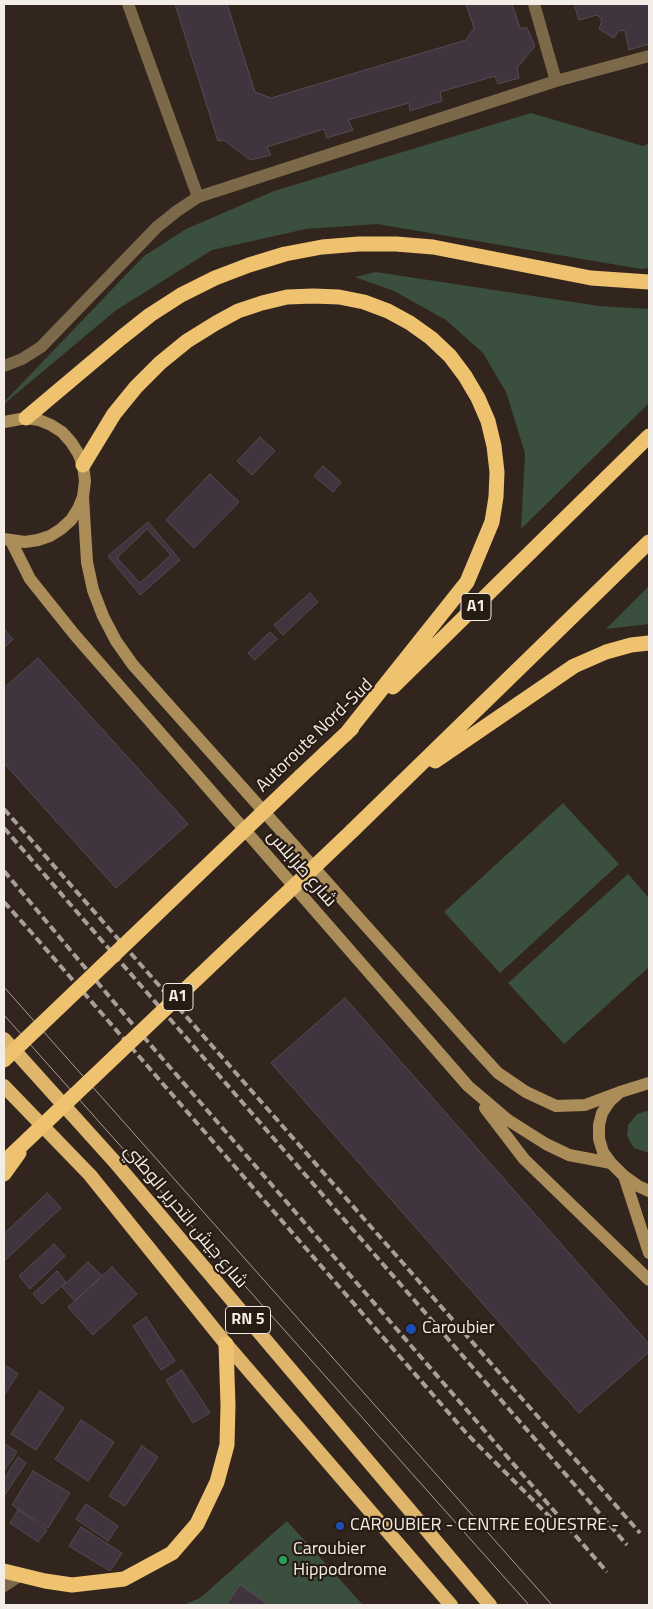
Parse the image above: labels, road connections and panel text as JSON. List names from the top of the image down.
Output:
{
  "streets": {
    "highway": [
      "A1",
      "Autoroute Nord-Sud",
      "شارع جيش التحرير الوطني",
      "RN 5"
    ],
    "main road": ["شارع طرابلس"]
  },
  "places": ["Caroubier", "CAROUBIER - CENTRE EQUESTRE -", "Caroubier Hippodrome"]
}
